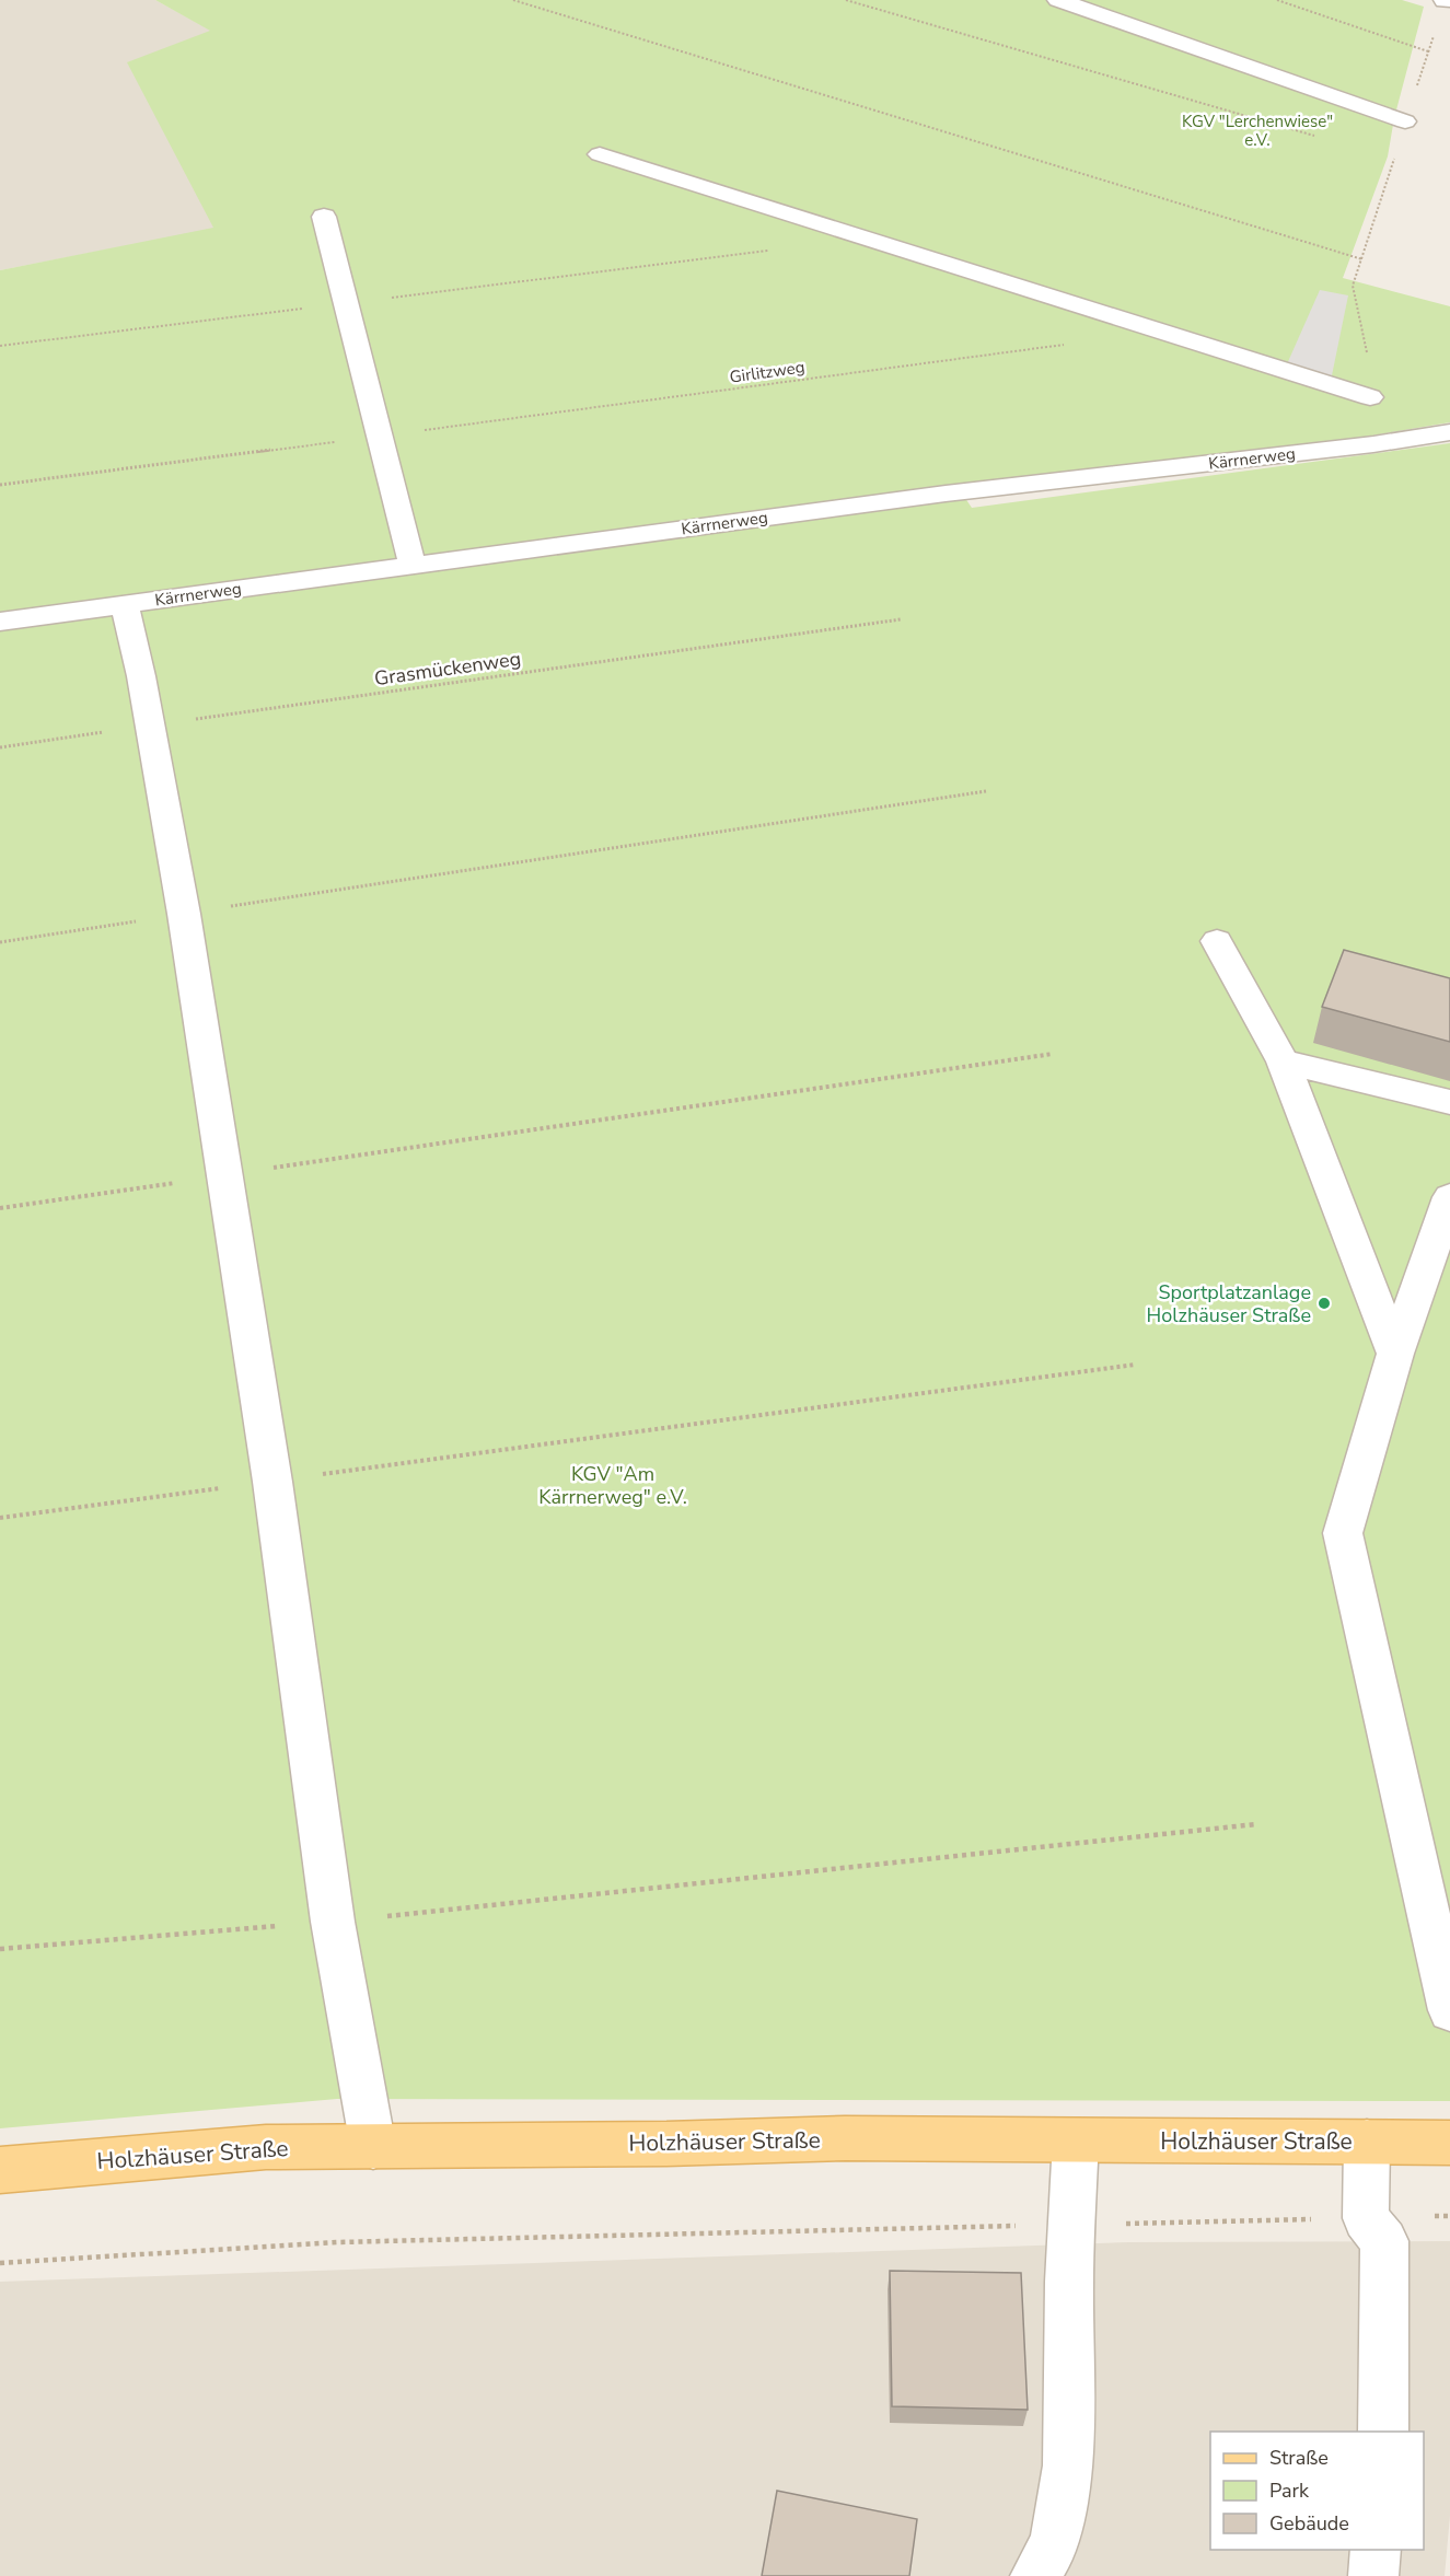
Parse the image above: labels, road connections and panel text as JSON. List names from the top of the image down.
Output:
{
  "streets": {
    "main road": ["Holzhäuser Straße"],
    "street": ["Kärrnerweg"],
    "path": ["Girlitzweg", "Grasmückenweg"]
  },
  "parks": ["KGV \"Lerchenwiese\" e.V.", "KGV \"Am Kärrnerweg\" e.V."],
  "places": ["Sportplatzanlage Holzhäuser Straße"],
  "legend": ["Straße", "Park", "Gebäude"]
}
